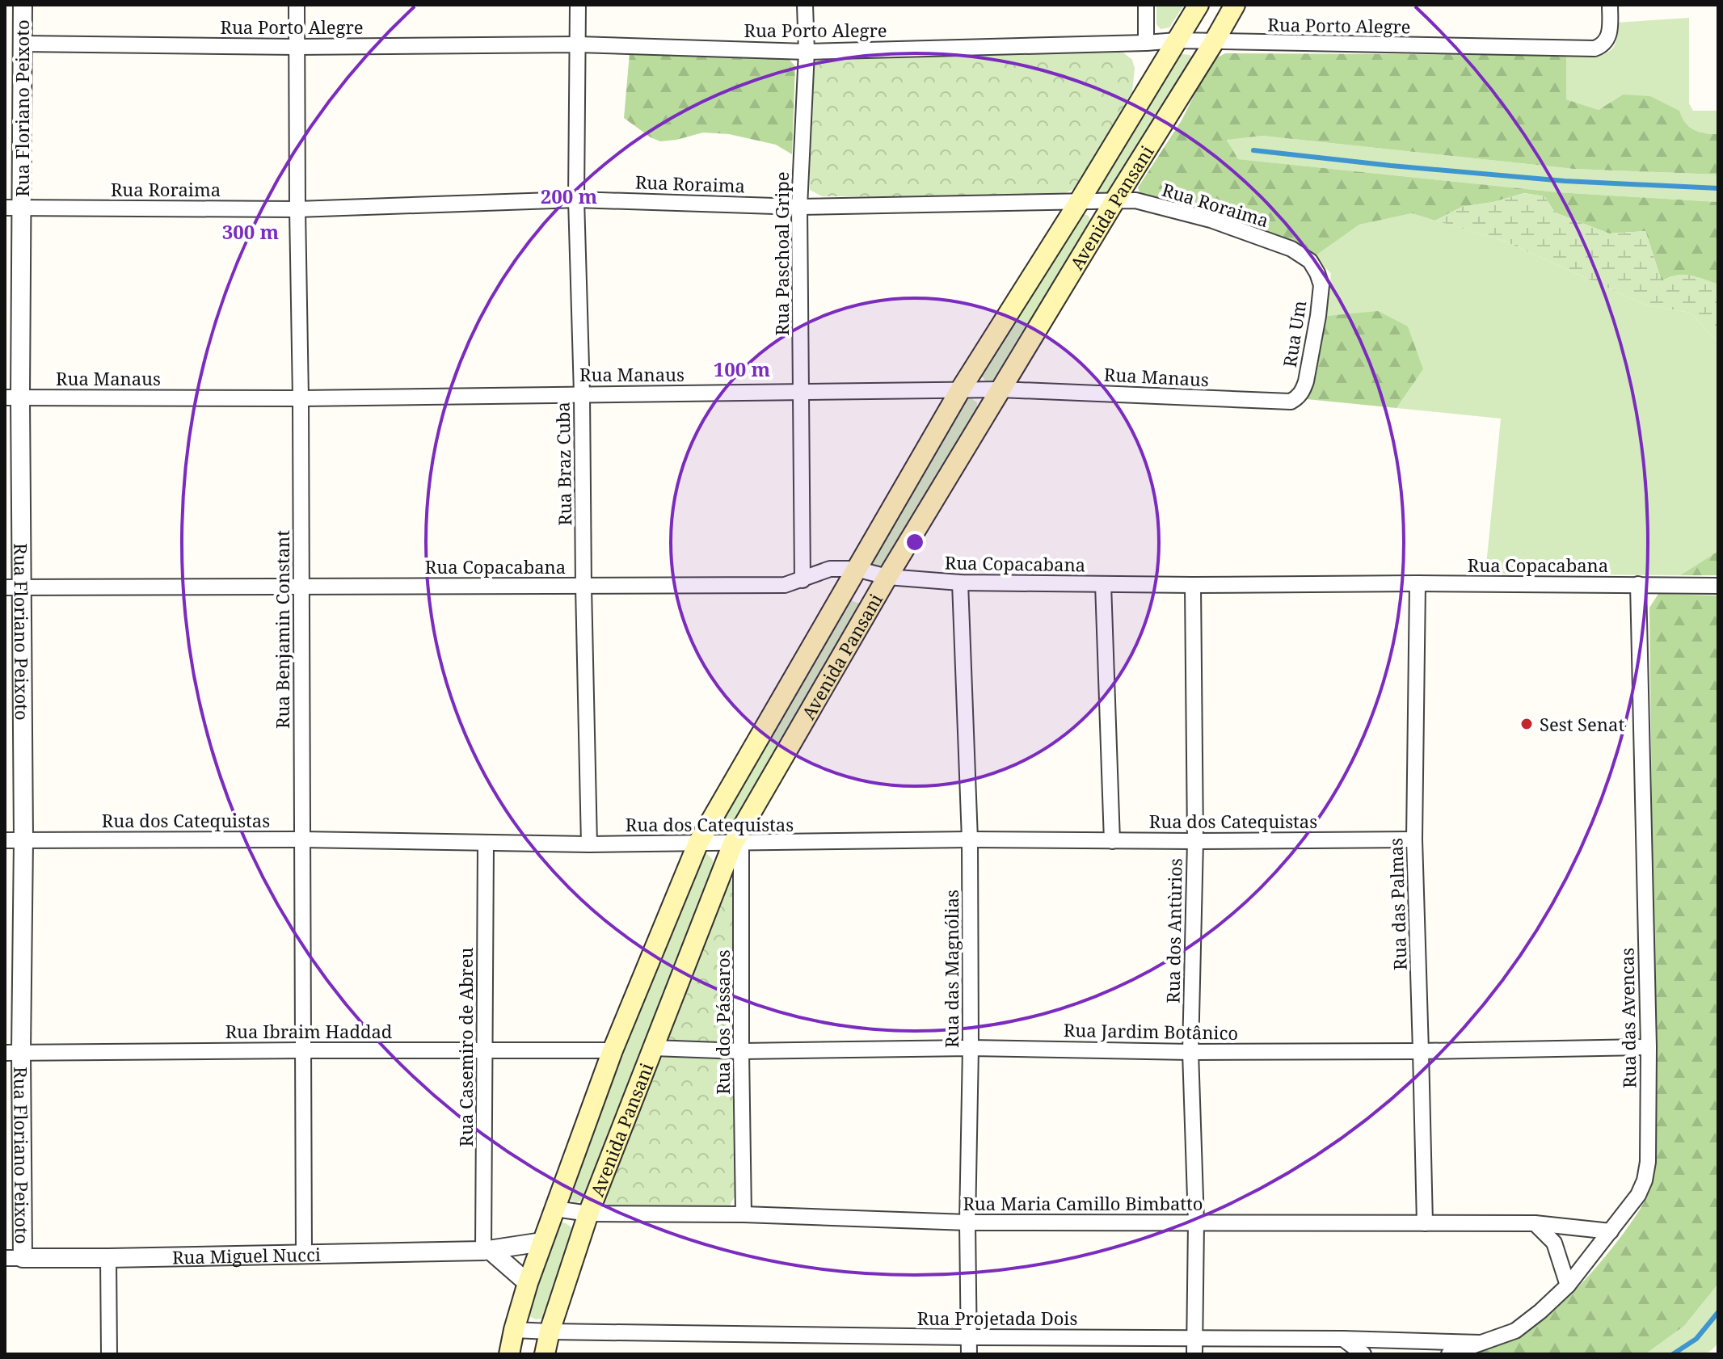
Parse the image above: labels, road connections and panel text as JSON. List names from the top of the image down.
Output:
{
  "streets": {
    "main road": ["Avenida Pansani"],
    "street": [
      "Rua Porto Alegre",
      "Rua Floriano Peixoto",
      "Rua Roraima",
      "Rua Paschoal Gripe",
      "Rua Um",
      "Rua Manaus",
      "Rua Braz Cuba",
      "Rua Copacabana",
      "Rua Benjamin Constant",
      "Rua dos Catequistas",
      "Rua das Palmas",
      "Rua dos Antùrios",
      "Rua das Magnólias",
      "Rua das Avencas",
      "Rua dos Pássaros",
      "Rua Ibraim Haddad",
      "Rua Jardim Botânico",
      "Rua Casemiro de Abreu",
      "Rua Maria Camillo Bimbatto",
      "Rua Miguel Nucci",
      "Rua Projetada Dois"
    ]
  },
  "crossings": [
    ["Rua Porto Alegre", "Rua Floriano Peixoto"],
    ["Rua Porto Alegre", "Avenida Pansani"],
    ["Rua Porto Alegre", "Rua Paschoal Gripe"],
    ["Rua Porto Alegre", "Rua Braz Cuba"],
    ["Rua Porto Alegre", "Rua Benjamin Constant"],
    ["Rua Floriano Peixoto", "Rua Roraima"],
    ["Rua Floriano Peixoto", "Rua Manaus"],
    ["Rua Floriano Peixoto", "Rua Copacabana"],
    ["Rua Floriano Peixoto", "Rua dos Catequistas"],
    ["Rua Floriano Peixoto", "Rua Ibraim Haddad"],
    ["Rua Floriano Peixoto", "Rua Miguel Nucci"],
    ["Rua Roraima", "Avenida Pansani"],
    ["Rua Roraima", "Rua Paschoal Gripe"],
    ["Rua Roraima", "Rua Um"],
    ["Rua Roraima", "Rua Braz Cuba"],
    ["Rua Roraima", "Rua Benjamin Constant"],
    ["Avenida Pansani", "Rua Manaus"],
    ["Avenida Pansani", "Rua Copacabana"],
    ["Avenida Pansani", "Rua dos Catequistas"],
    ["Avenida Pansani", "Rua dos Pássaros"],
    ["Avenida Pansani", "Rua Ibraim Haddad"],
    ["Avenida Pansani", "Rua Jardim Botânico"],
    ["Avenida Pansani", "Rua Maria Camillo Bimbatto"],
    ["Avenida Pansani", "Rua Miguel Nucci"],
    ["Avenida Pansani", "Rua Projetada Dois"],
    ["Rua Paschoal Gripe", "Rua Manaus"],
    ["Rua Paschoal Gripe", "Rua Copacabana"],
    ["Rua Um", "Rua Manaus"],
    ["Rua Manaus", "Rua Braz Cuba"],
    ["Rua Manaus", "Rua Benjamin Constant"],
    ["Rua Braz Cuba", "Rua Copacabana"],
    ["Rua Braz Cuba", "Rua dos Catequistas"],
    ["Rua Copacabana", "Rua Benjamin Constant"],
    ["Rua Copacabana", "Rua das Palmas"],
    ["Rua Copacabana", "Rua dos Antùrios"],
    ["Rua Copacabana", "Rua das Magnólias"],
    ["Rua Copacabana", "Rua das Avencas"],
    ["Rua Benjamin Constant", "Rua dos Catequistas"],
    ["Rua Benjamin Constant", "Rua Ibraim Haddad"],
    ["Rua Benjamin Constant", "Rua Miguel Nucci"],
    ["Rua dos Catequistas", "Rua das Palmas"],
    ["Rua dos Catequistas", "Rua dos Antùrios"],
    ["Rua dos Catequistas", "Rua das Magnólias"],
    ["Rua dos Catequistas", "Rua dos Pássaros"],
    ["Rua dos Catequistas", "Rua Casemiro de Abreu"],
    ["Rua das Palmas", "Rua Jardim Botânico"],
    ["Rua das Palmas", "Rua Maria Camillo Bimbatto"],
    ["Rua dos Antùrios", "Rua Jardim Botânico"],
    ["Rua dos Antùrios", "Rua Maria Camillo Bimbatto"],
    ["Rua dos Antùrios", "Rua Projetada Dois"],
    ["Rua das Magnólias", "Rua Jardim Botânico"],
    ["Rua das Magnólias", "Rua Maria Camillo Bimbatto"],
    ["Rua das Magnólias", "Rua Projetada Dois"],
    ["Rua das Avencas", "Rua Jardim Botânico"],
    ["Rua das Avencas", "Rua Maria Camillo Bimbatto"],
    ["Rua das Avencas", "Rua Projetada Dois"],
    ["Rua dos Pássaros", "Rua Jardim Botânico"],
    ["Rua dos Pássaros", "Rua Maria Camillo Bimbatto"],
    ["Rua Ibraim Haddad", "Rua Casemiro de Abreu"],
    ["Rua Casemiro de Abreu", "Rua Miguel Nucci"]
  ],
  "places": ["Sest Senat"],
  "rings": ["200 m", "300 m", "100 m"]
}
